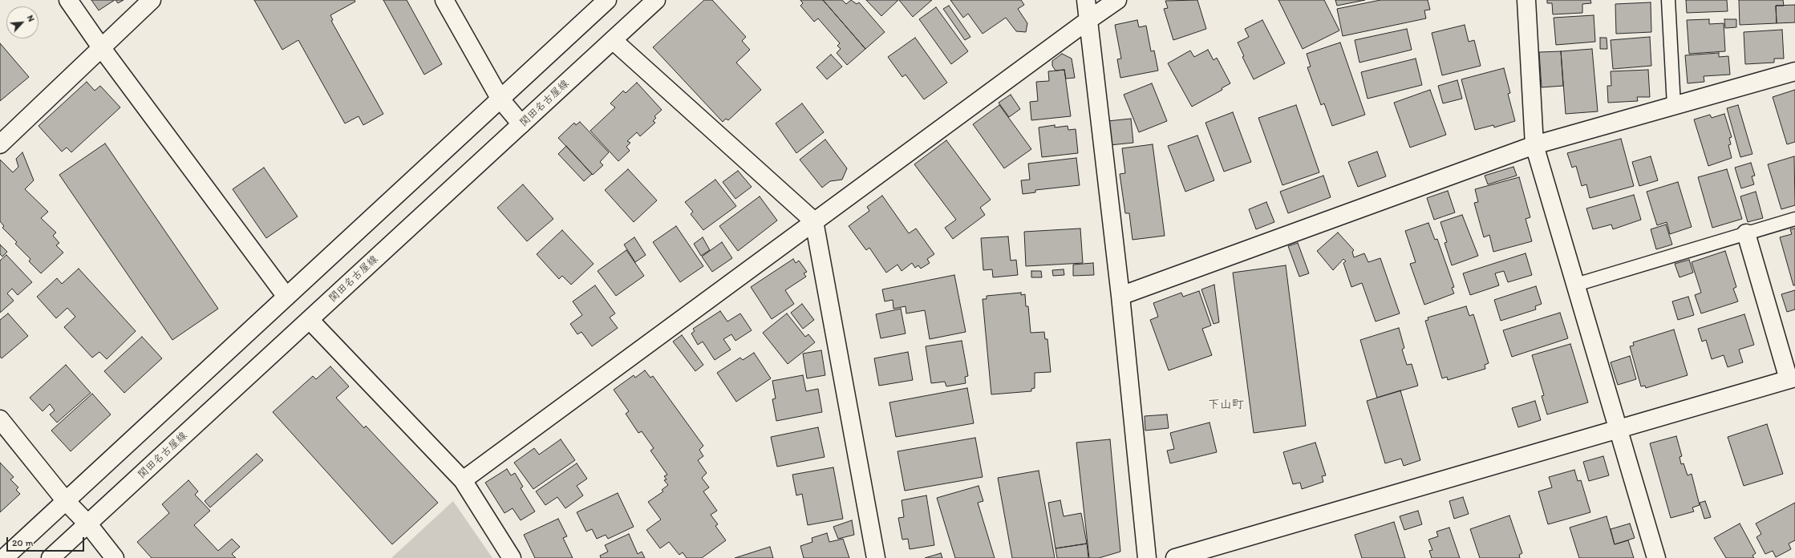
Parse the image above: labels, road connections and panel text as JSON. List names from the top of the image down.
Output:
{
  "streets": {
    "street": ["関田名古屋線"]
  },
  "districts": ["下山町"],
  "scale_bar": "20 m",
  "north": "top right"
}
